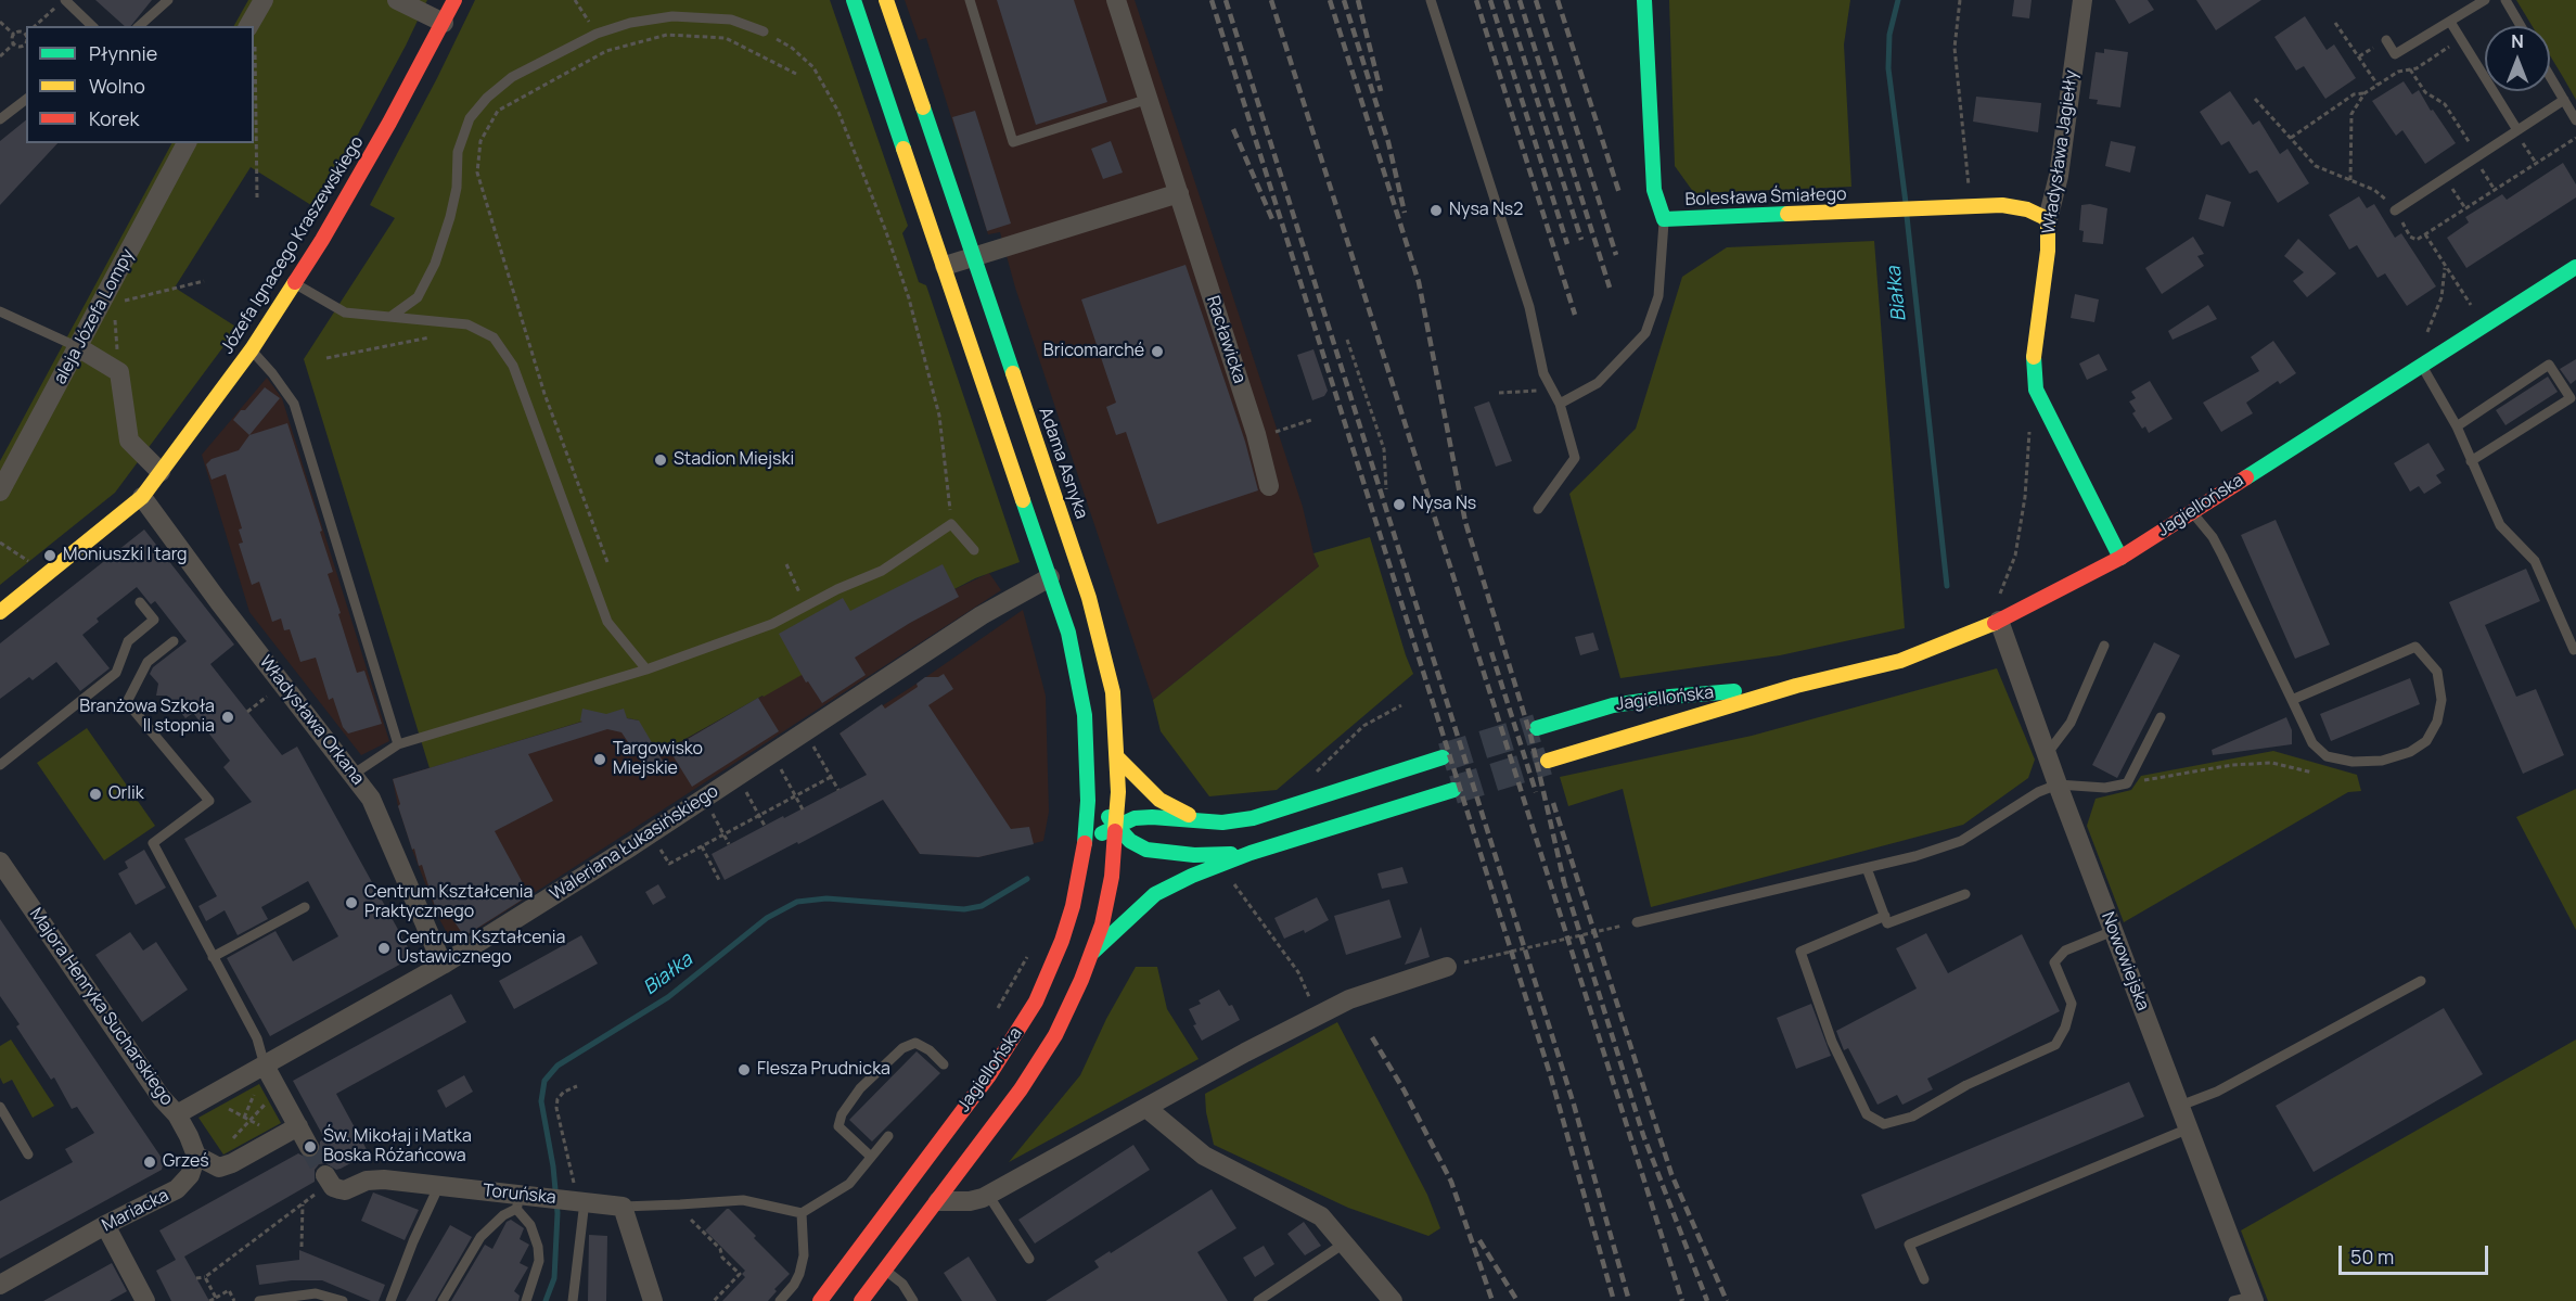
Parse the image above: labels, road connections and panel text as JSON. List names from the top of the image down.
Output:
{
  "streets": {
    "street": [
      "Władysława Jagiełły",
      "Bolesława Śmiałego",
      "Józefa Ignacego Kraszewskiego",
      "aleja Józefa Lompy",
      "Racławicka",
      "Adama Asnyka",
      "Jagiellońska",
      "Władysława Orkana",
      "Waleriana Łukasińskiego",
      "Nowowiejska",
      "Majora Henryka Sucharskiego",
      "Toruńska",
      "Mariacka"
    ]
  },
  "crossings": [
    ["Władysława Jagiełły", "Bolesława Śmiałego"],
    ["Władysława Jagiełły", "Jagiellońska"],
    ["Józefa Ignacego Kraszewskiego", "Władysława Orkana"],
    ["Adama Asnyka", "Jagiellońska"],
    ["Jagiellońska", "Nowowiejska"],
    ["Władysława Orkana", "Waleriana Łukasińskiego"],
    ["Waleriana Łukasińskiego", "Majora Henryka Sucharskiego"],
    ["Majora Henryka Sucharskiego", "Mariacka"]
  ],
  "water": ["Białka"],
  "places": [
    "Nysa Ns2",
    "Bricomarché",
    "Stadion Miejski",
    "Nysa Ns",
    "Moniuszki I targ",
    "Branżowa Szkoła II stopnia",
    "Targowisko Miejskie",
    "Orlik",
    "Centrum Kształcenia Praktycznego",
    "Centrum Kształcenia Ustawicznego",
    "Flesza Prudnicka",
    "Św. Mikołaj i Matka Boska Różańcowa",
    "Grześ"
  ],
  "legend": ["Płynnie", "Wolno", "Korek"],
  "scale_bar": "50 m",
  "north": "top"
}
